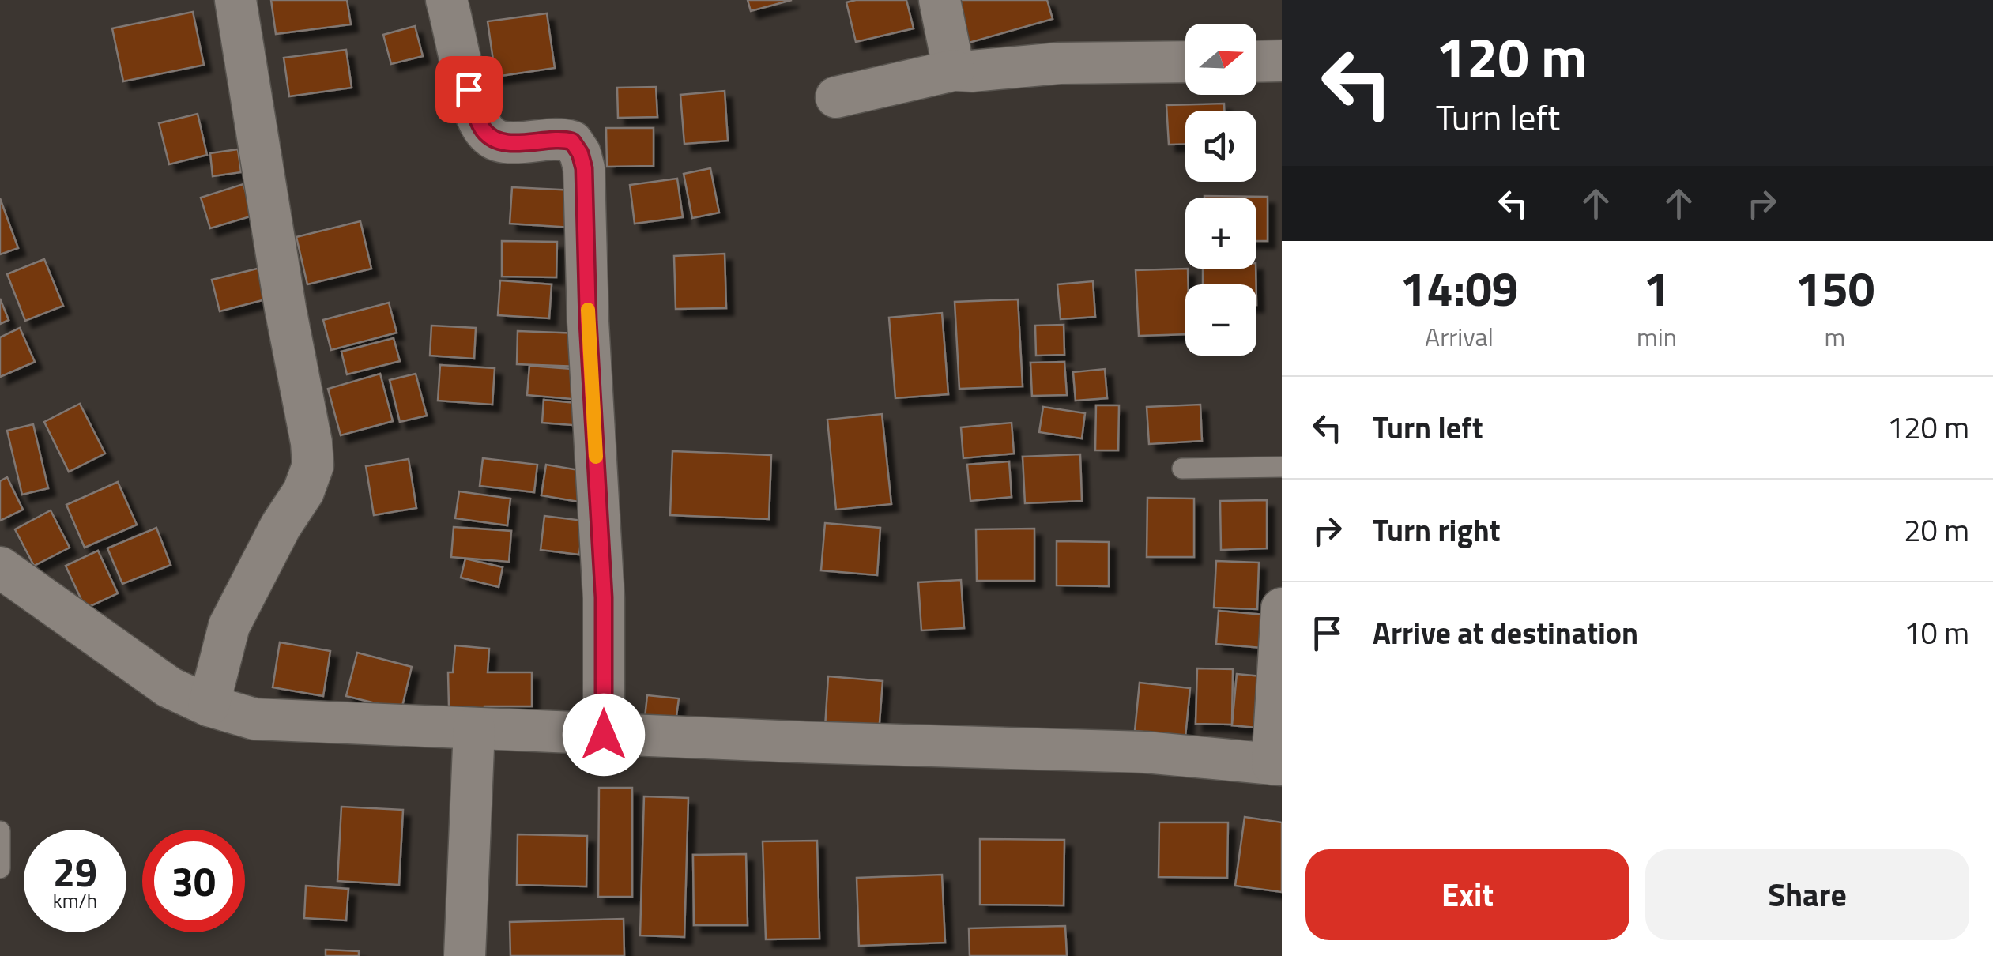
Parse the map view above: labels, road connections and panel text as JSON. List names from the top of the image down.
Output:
{
  "north": "right",
  "page": {
    "turn": ["120 m", "Turn left"],
    "map_buttons": ["+", "−"],
    "eta": [
      "14:09",
      "Arrival",
      "1",
      "min",
      "150",
      "m"
    ],
    "list": [
      {
        "name": "Turn left",
        "value": "120 m"
      },
      {
        "name": "Turn right",
        "value": "20 m"
      },
      {
        "name": "Arrive at destination",
        "value": "10 m"
      }
    ],
    "speed": "29 km/h",
    "limit": "30",
    "buttons": ["Exit", "Share"]
  }
}
